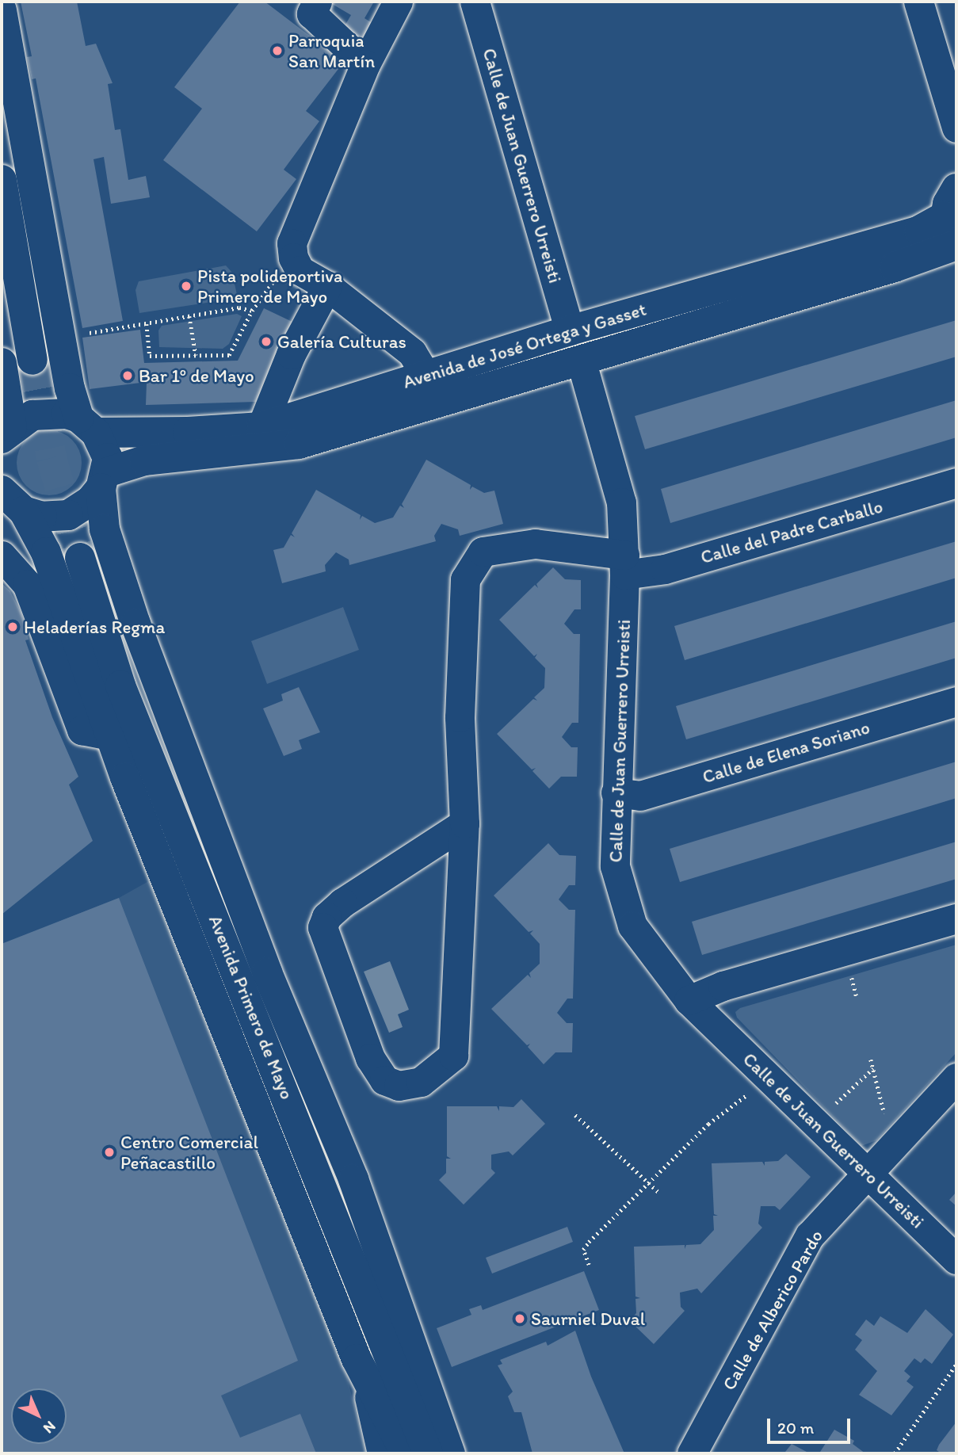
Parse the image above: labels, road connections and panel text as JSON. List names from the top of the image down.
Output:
{
  "streets": {
    "main road": ["Avenida de José Ortega y Gasset", "Avenida Primero de Mayo"],
    "street": [
      "Calle de Juan Guerrero Urreisti",
      "Calle del Padre Carballo",
      "Calle de Elena Soriano",
      "Calle de Alberico Pardo"
    ]
  },
  "crossings": [
    ["Calle de Juan Guerrero Urreisti", "Avenida de José Ortega y Gasset"],
    ["Calle de Juan Guerrero Urreisti", "Calle del Padre Carballo"],
    ["Calle de Juan Guerrero Urreisti", "Calle de Elena Soriano"],
    ["Calle de Juan Guerrero Urreisti", "Calle de Alberico Pardo"]
  ],
  "places": [
    "Parroquia San Martín",
    "Pista polideportiva Primero de Mayo",
    "Galería Culturas",
    "Bar 1º de Mayo",
    "Heladerías Regma",
    "Centro Comercial Peñacastillo",
    "Saurniel Duval"
  ],
  "scale_bar": "20 m",
  "north": "bottom right"
}
